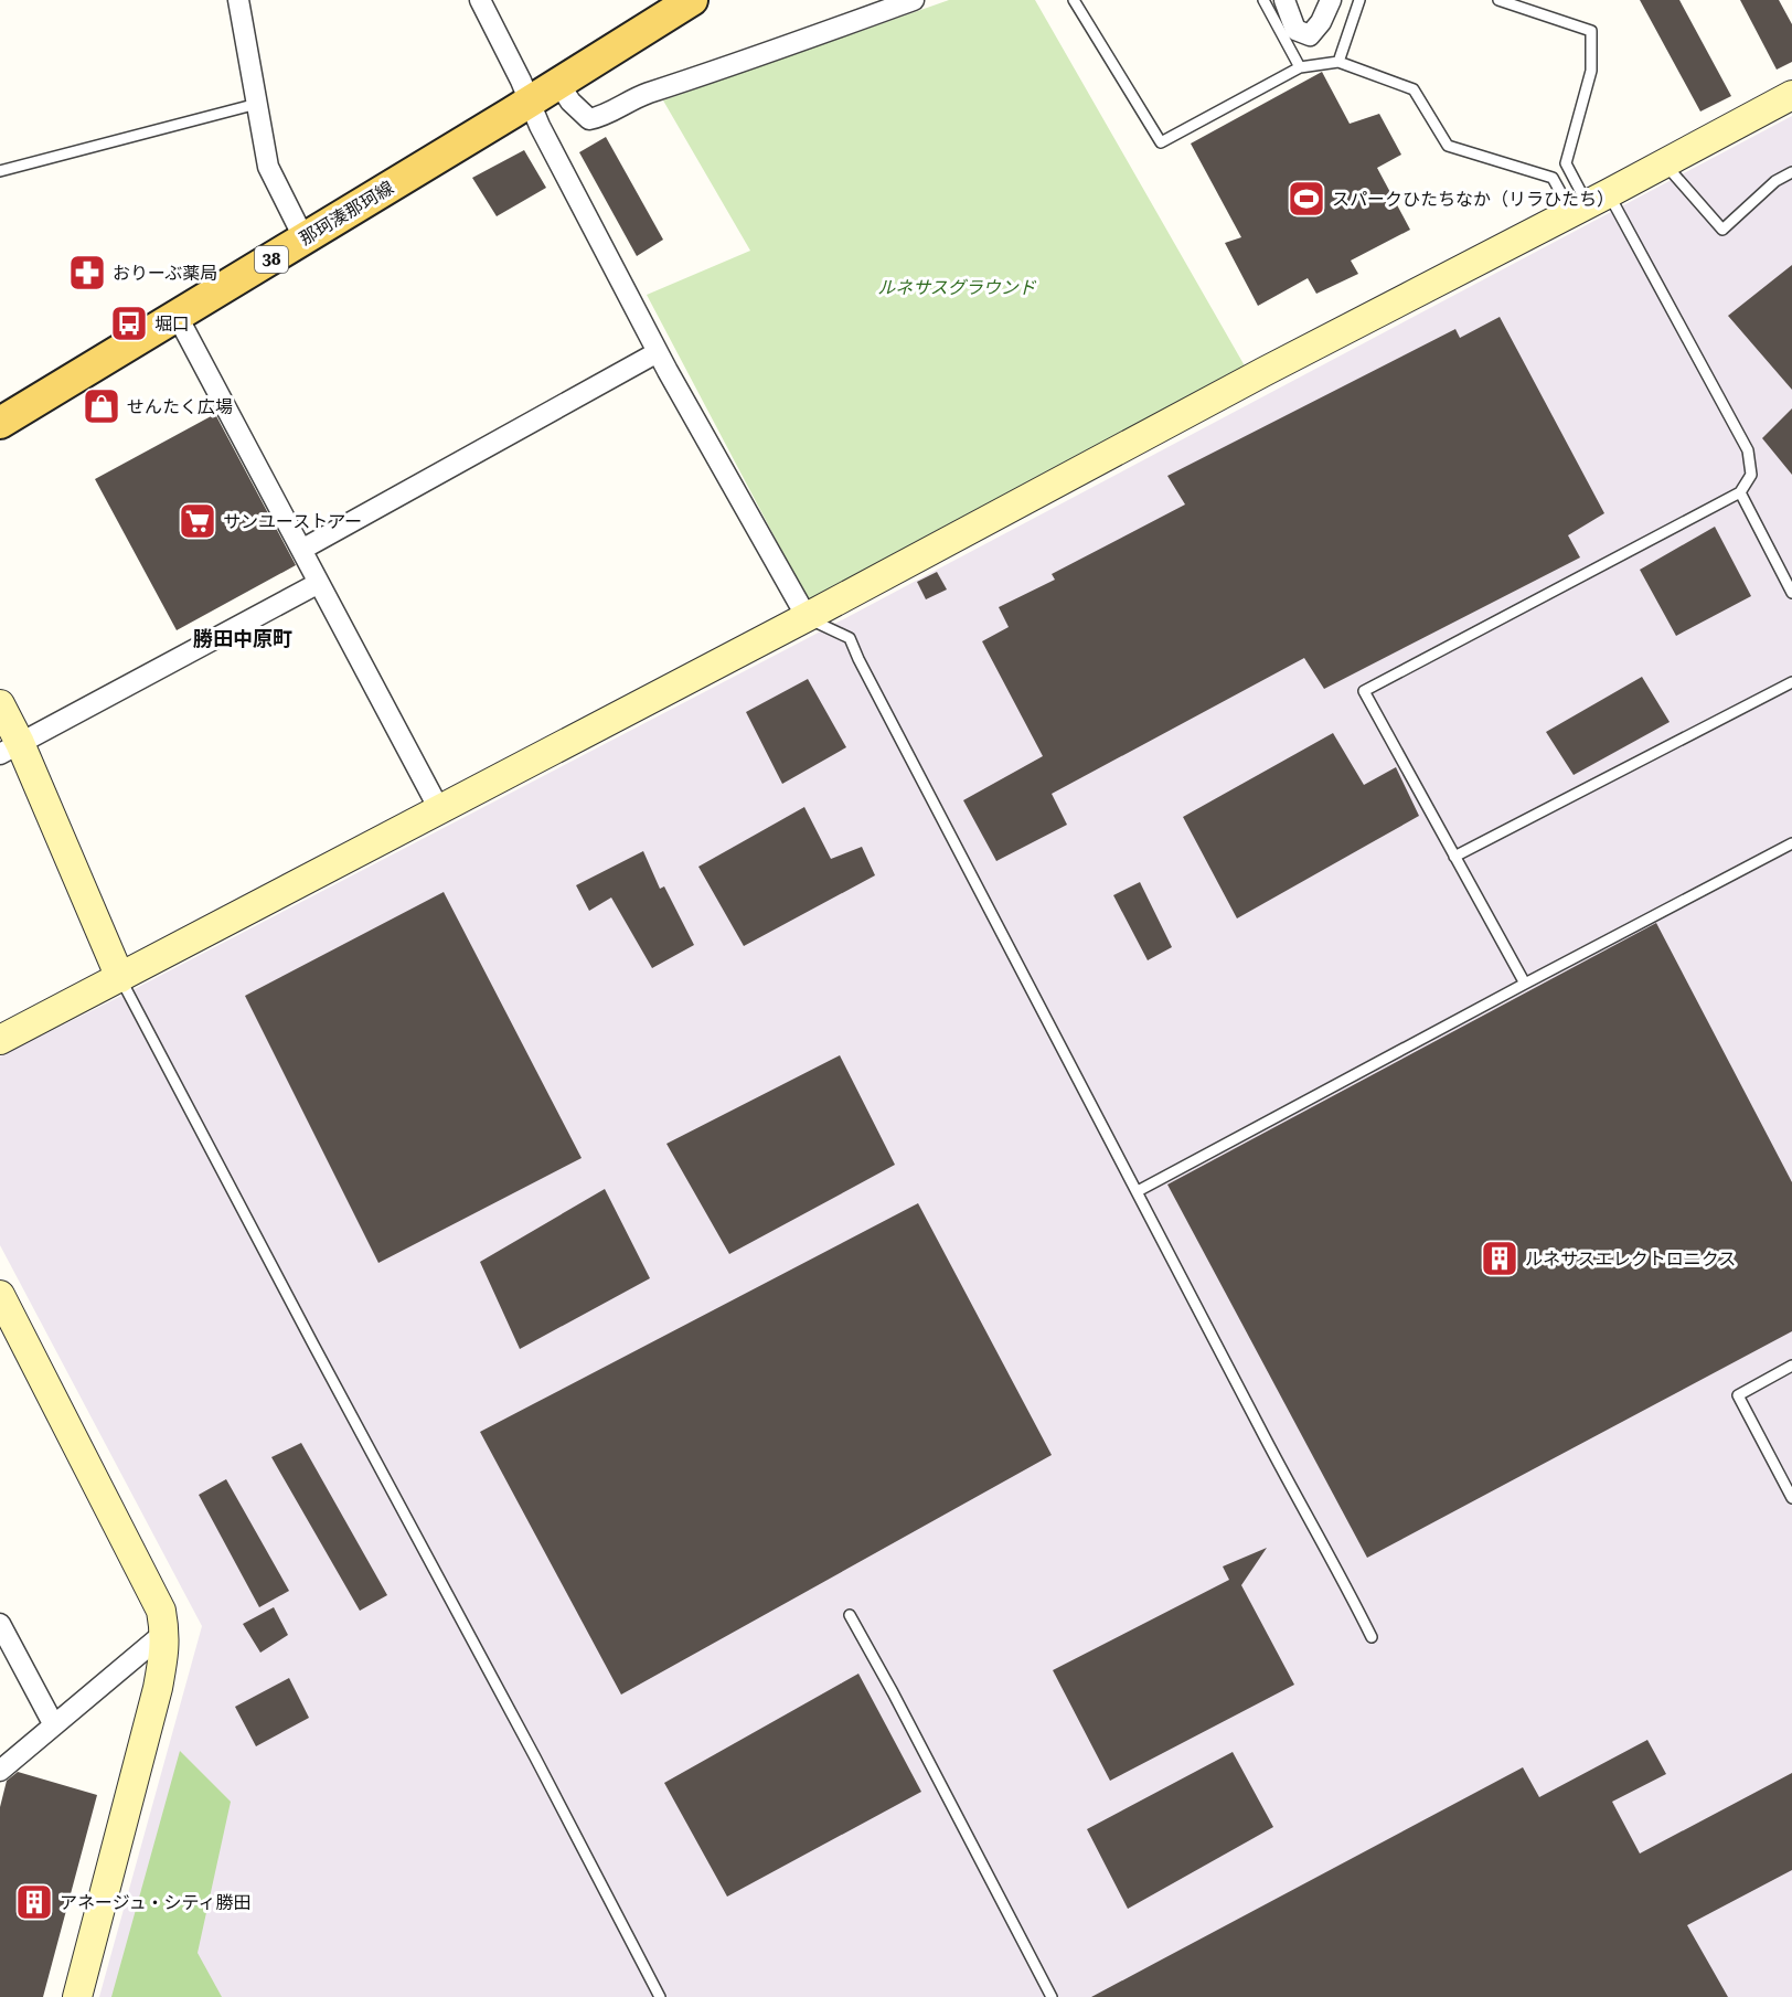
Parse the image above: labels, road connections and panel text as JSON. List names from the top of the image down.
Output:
{
  "streets": {
    "main road": ["那珂湊那珂線", "38"]
  },
  "districts": ["勝田中原町"],
  "parks": ["ルネサスグラウンド"],
  "places": {
    "sports": ["スパークひたちなか（リラひたち）"],
    "pharmacy": ["おりーぶ薬局"],
    "bus stop": ["堀口"],
    "shop": ["せんたく広場"],
    "supermarket": ["サンユーストアー"],
    "building": ["ルネサスエレクトロニクス", "アネージュ・シティ勝田"]
  }
}
